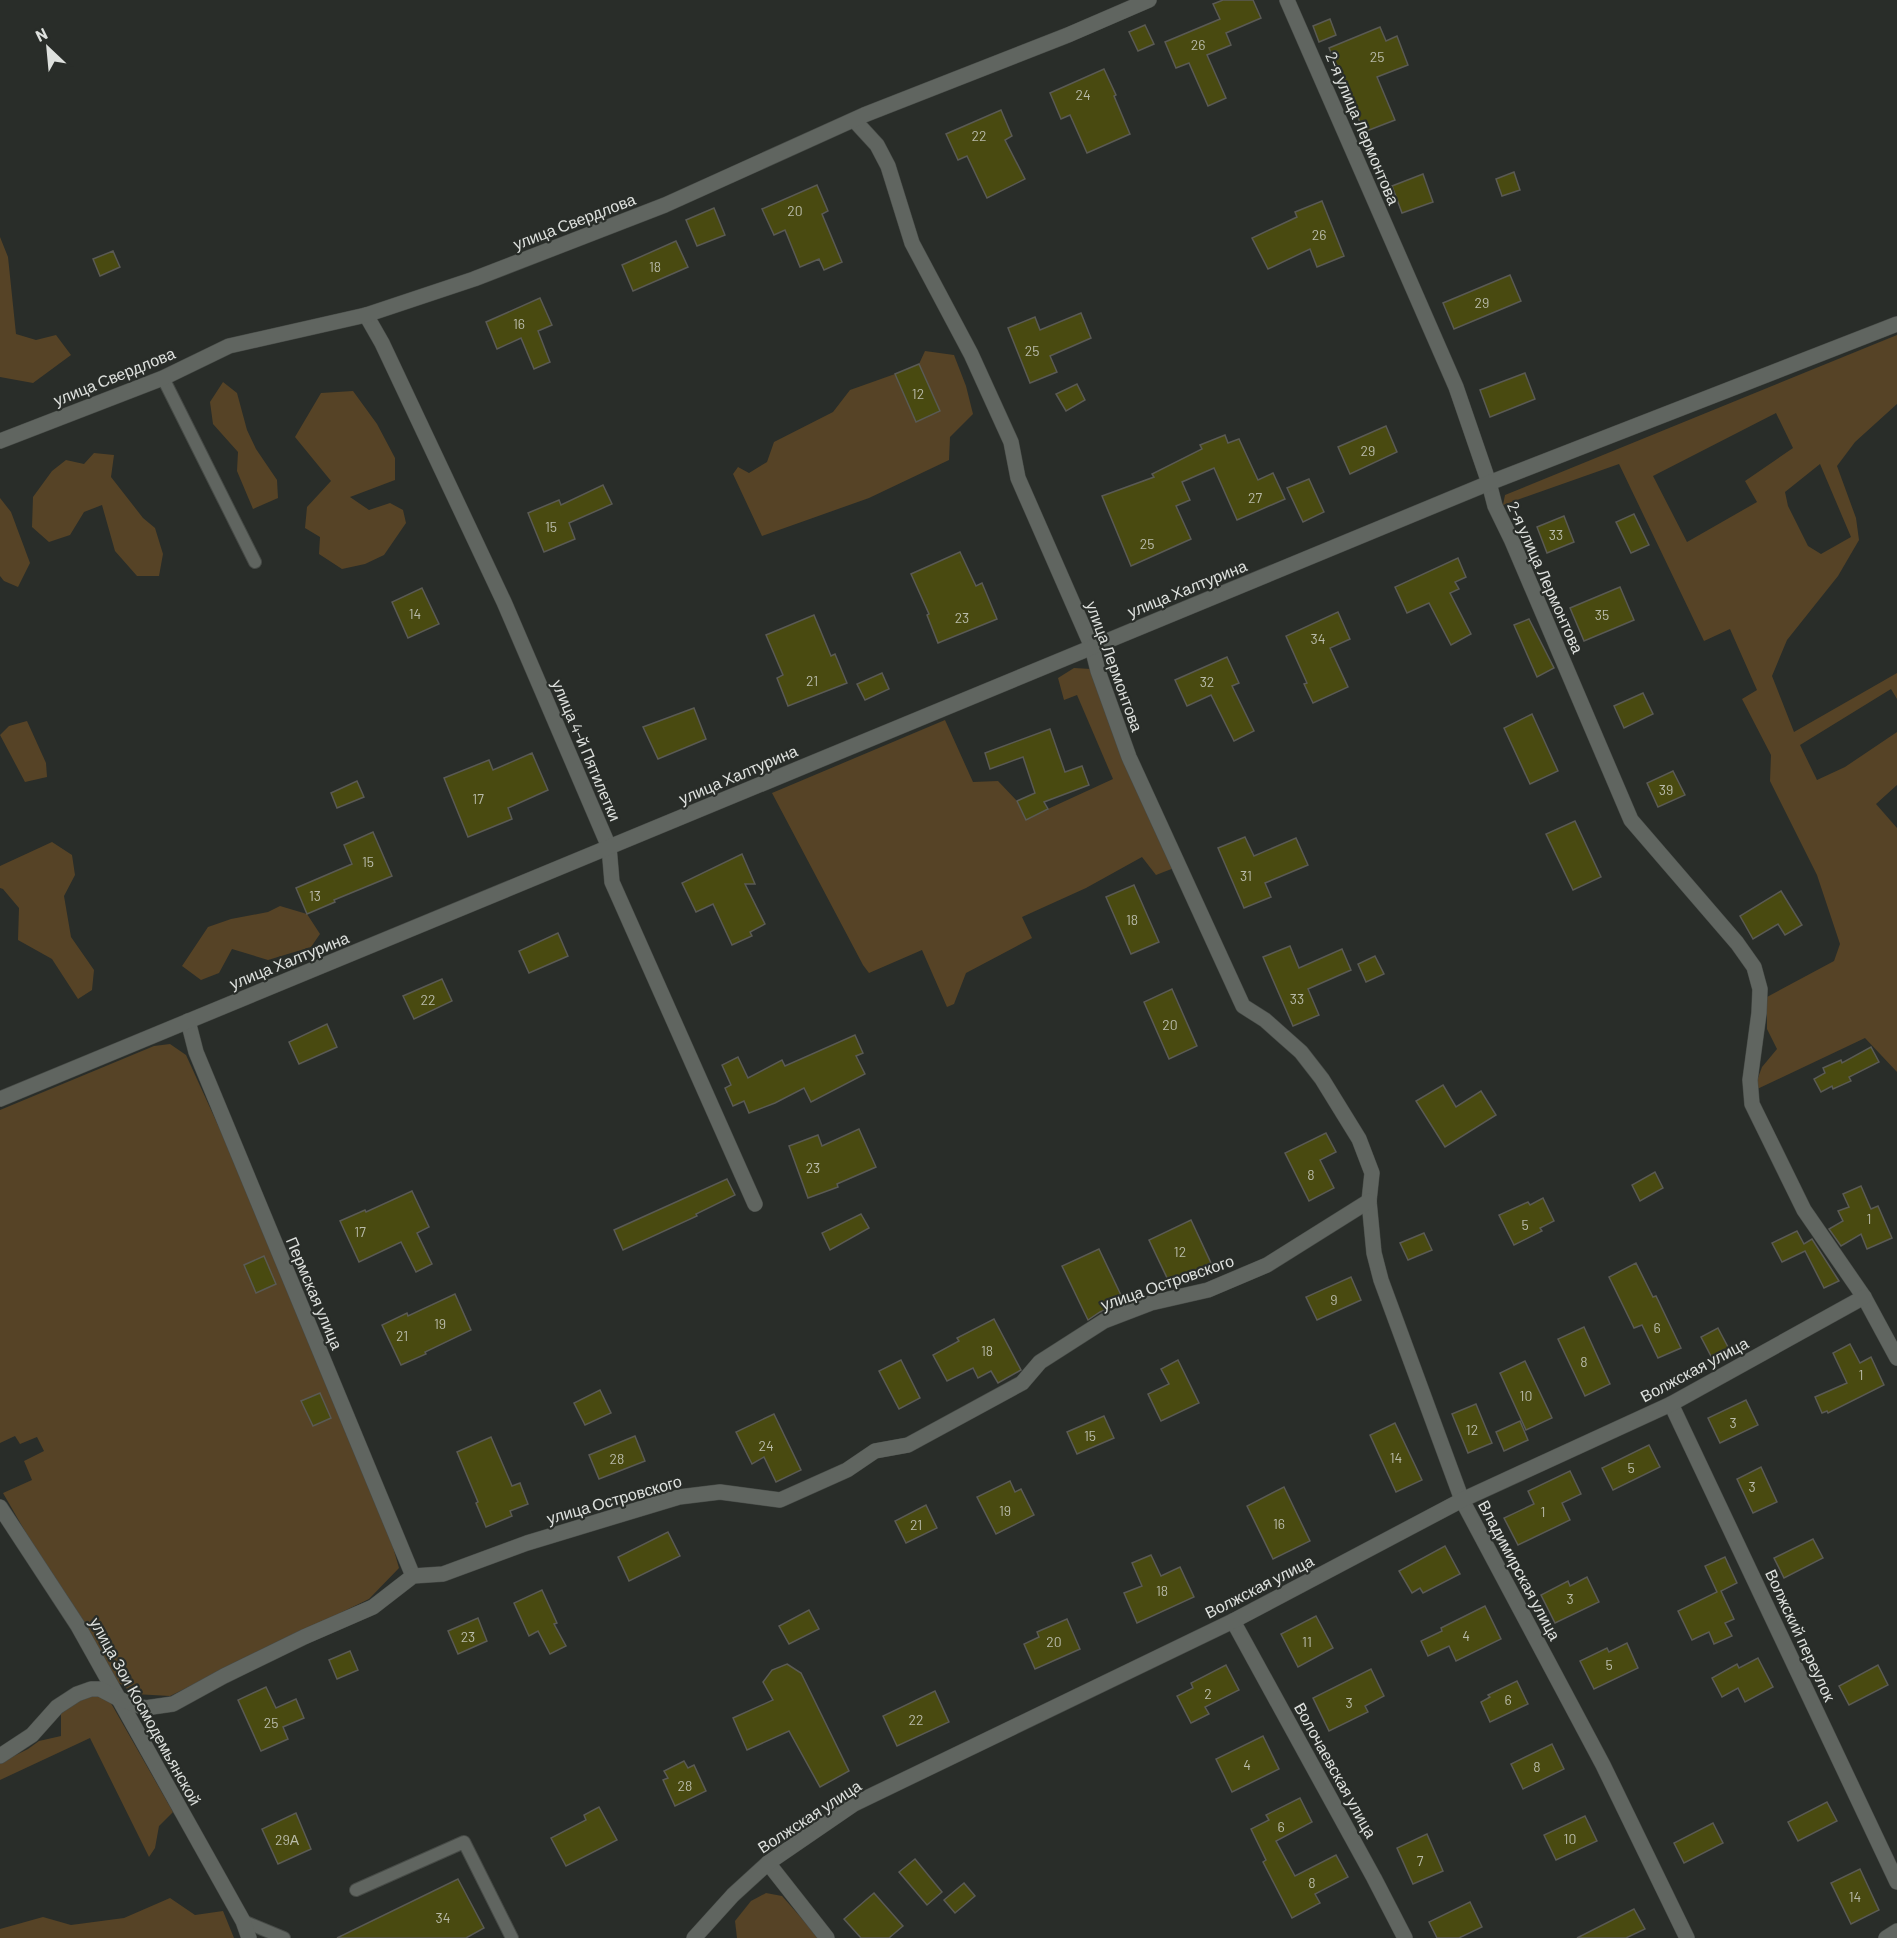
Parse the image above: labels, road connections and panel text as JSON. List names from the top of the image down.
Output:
{
  "streets": {
    "street": [
      "2-я улица Лермонтова",
      "улица Свердлова",
      "улица Халтурина",
      "улица Лермонтова",
      "улица 4-й Пятилетки",
      "улица Островского",
      "Пермская улица",
      "Волжская улица",
      "Владимирская улица",
      "Волжский переулок",
      "улица Зои Космодемьянской",
      "Волочаевская улица"
    ]
  },
  "crossings": [
    ["2-я улица Лермонтова", "улица Халтурина"],
    ["2-я улица Лермонтова", "Волжская улица"],
    ["улица Свердлова", "улица Лермонтова"],
    ["улица Свердлова", "улица 4-й Пятилетки"],
    ["улица Халтурина", "улица Лермонтова"],
    ["улица Халтурина", "улица 4-й Пятилетки"],
    ["улица Халтурина", "Пермская улица"],
    ["улица Лермонтова", "улица Островского"],
    ["улица Лермонтова", "Владимирская улица"],
    ["улица Островского", "Пермская улица"],
    ["улица Островского", "Владимирская улица"],
    ["Волжская улица", "Владимирская улица"],
    ["Волжская улица", "Волжский переулок"],
    ["Волжская улица", "Волочаевская улица"]
  ],
  "house_numbers": [
    "26",
    "25",
    "24",
    "22",
    "20",
    "26",
    "18",
    "29",
    "16",
    "25",
    "12",
    "29",
    "27",
    "15",
    "33",
    "25",
    "14",
    "35",
    "23",
    "34",
    "21",
    "32",
    "39",
    "17",
    "15",
    "31",
    "13",
    "18",
    "33",
    "22",
    "20",
    "23",
    "8",
    "1",
    "5",
    "17",
    "12",
    "9",
    "19",
    "6",
    "21",
    "18",
    "8",
    "1",
    "10",
    "3",
    "12",
    "15",
    "24",
    "14",
    "28",
    "5",
    "3",
    "19",
    "1",
    "16",
    "21",
    "18",
    "3",
    "4",
    "23",
    "20",
    "11",
    "5",
    "2",
    "6",
    "3",
    "22",
    "25",
    "4",
    "8",
    "28",
    "6",
    "10",
    "29А",
    "7",
    "8",
    "14",
    "34"
  ],
  "north": "top left"
}
